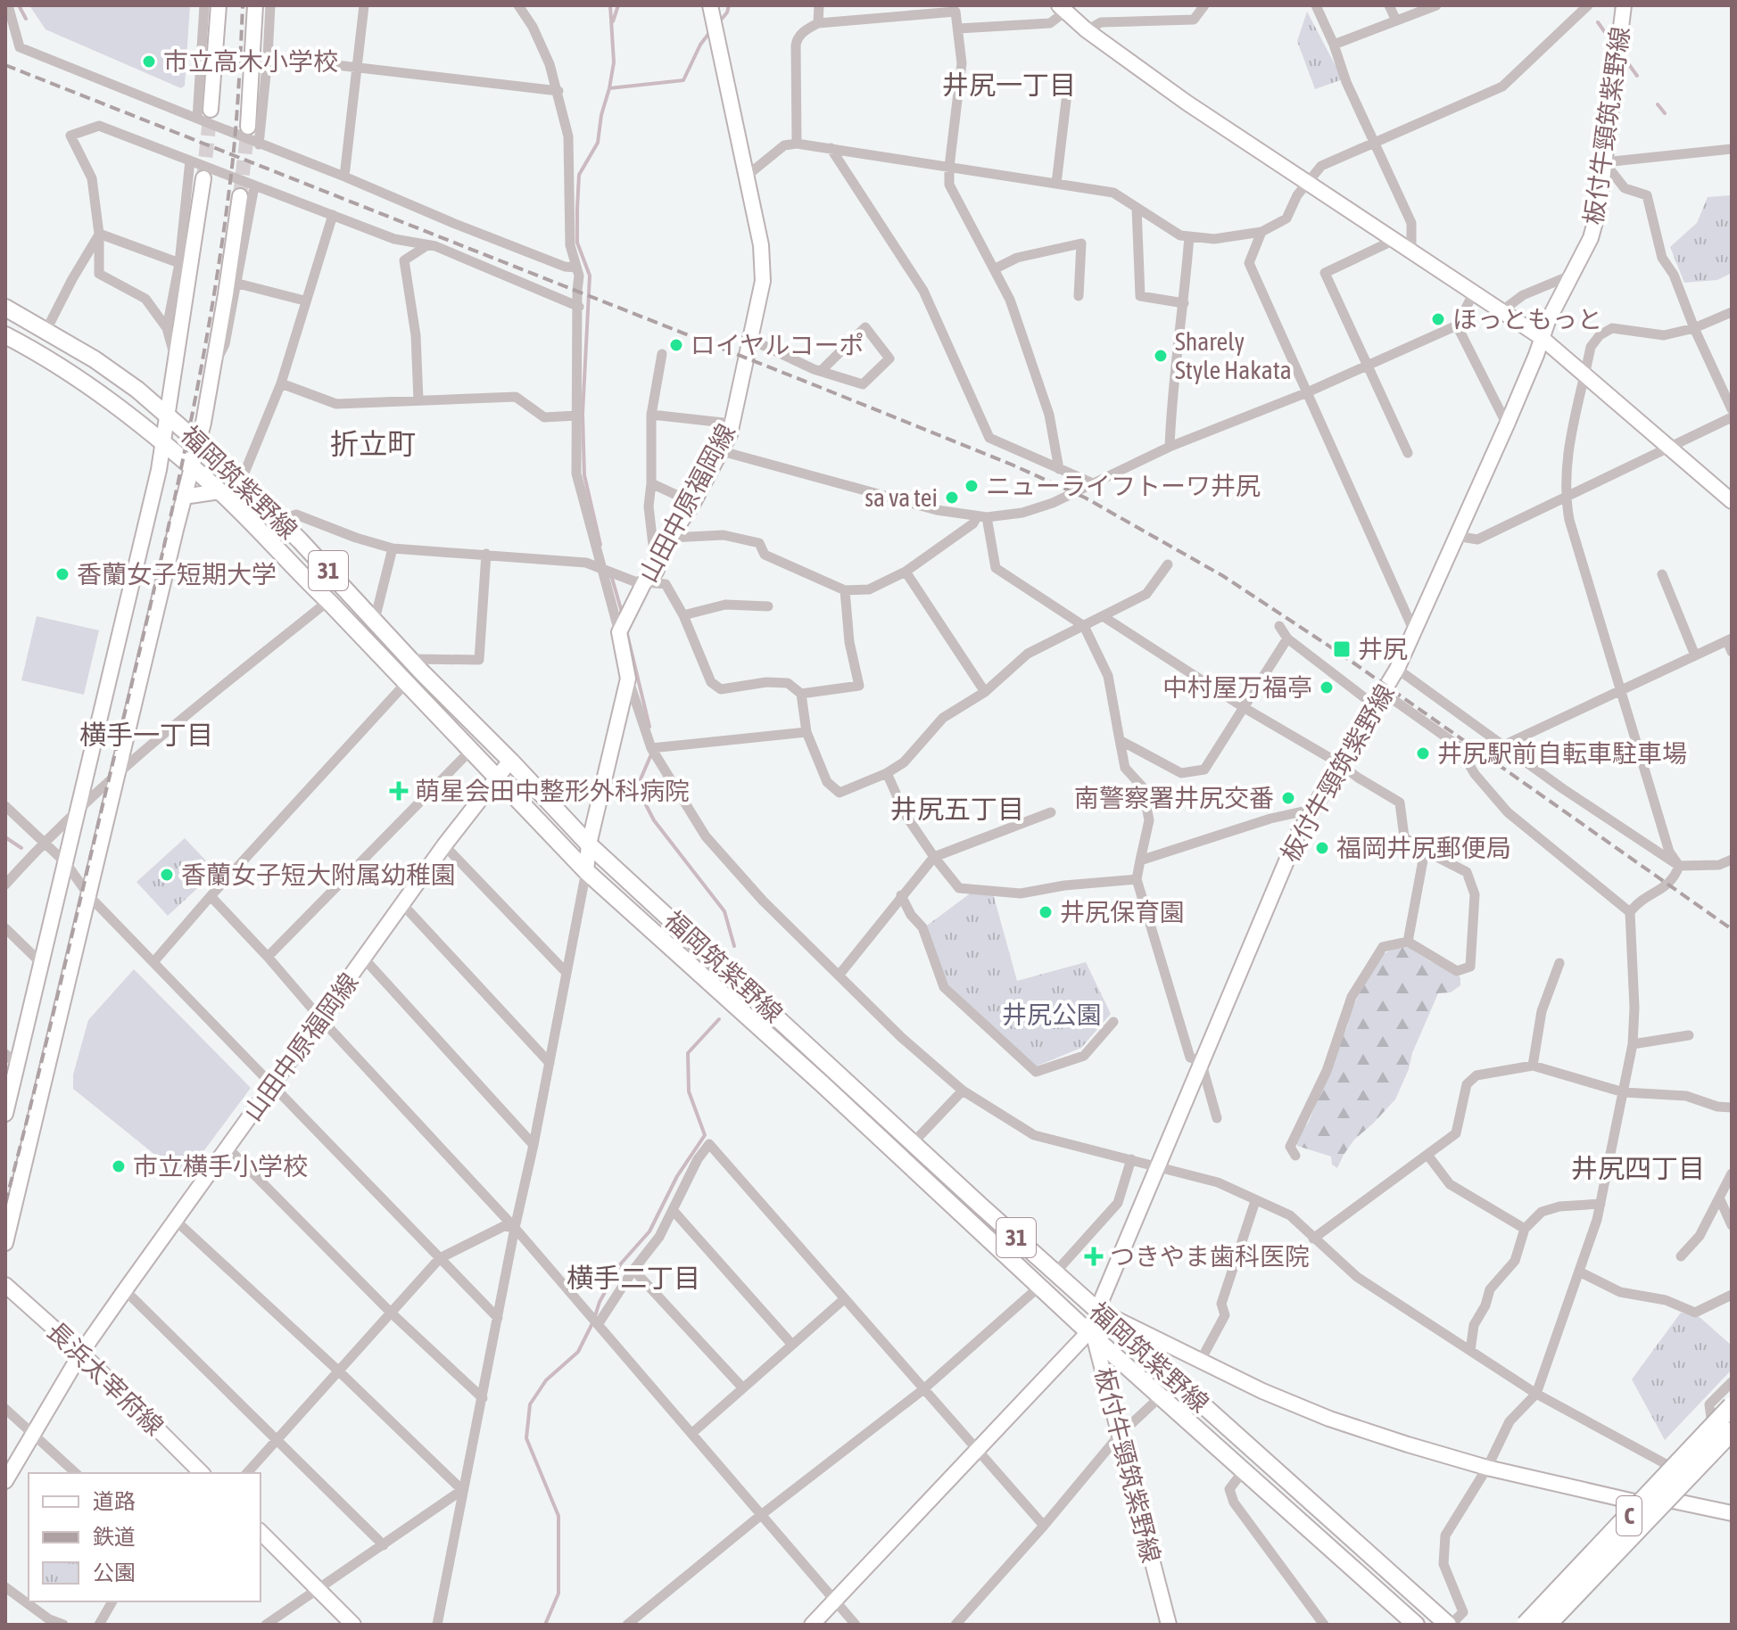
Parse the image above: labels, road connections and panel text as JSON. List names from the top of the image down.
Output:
{
  "streets": {
    "highway": ["C"],
    "main road": ["福岡筑紫野線", "31"],
    "street": ["板付牛頸筑紫野線", "山田中原福岡線", "長浜太宰府線"]
  },
  "crossings": [
    ["板付牛頸筑紫野線", "福岡筑紫野線"],
    ["福岡筑紫野線", "山田中原福岡線"],
    ["山田中原福岡線", "長浜太宰府線"]
  ],
  "districts": [
    "井尻一丁目",
    "折立町",
    "横手一丁目",
    "井尻五丁目",
    "井尻四丁目",
    "横手二丁目"
  ],
  "parks": ["井尻公園"],
  "places": {
    "other": [
      "市立高木小学校",
      "ほっともっと",
      "ロイヤルコーポ",
      "Sharely Style Hakata",
      "ニューライフトーワ井尻",
      "sa va tei",
      "香蘭女子短期大学",
      "中村屋万福亭",
      "井尻駅前自転車駐車場",
      "南警察署井尻交番",
      "福岡井尻郵便局",
      "香蘭女子短大附属幼稚園",
      "井尻保育園",
      "市立横手小学校"
    ],
    "transit": ["井尻"],
    "health": ["萌星会田中整形外科病院", "つきやま歯科医院"]
  },
  "legend": ["道路", "鉄道", "公園"]
}
